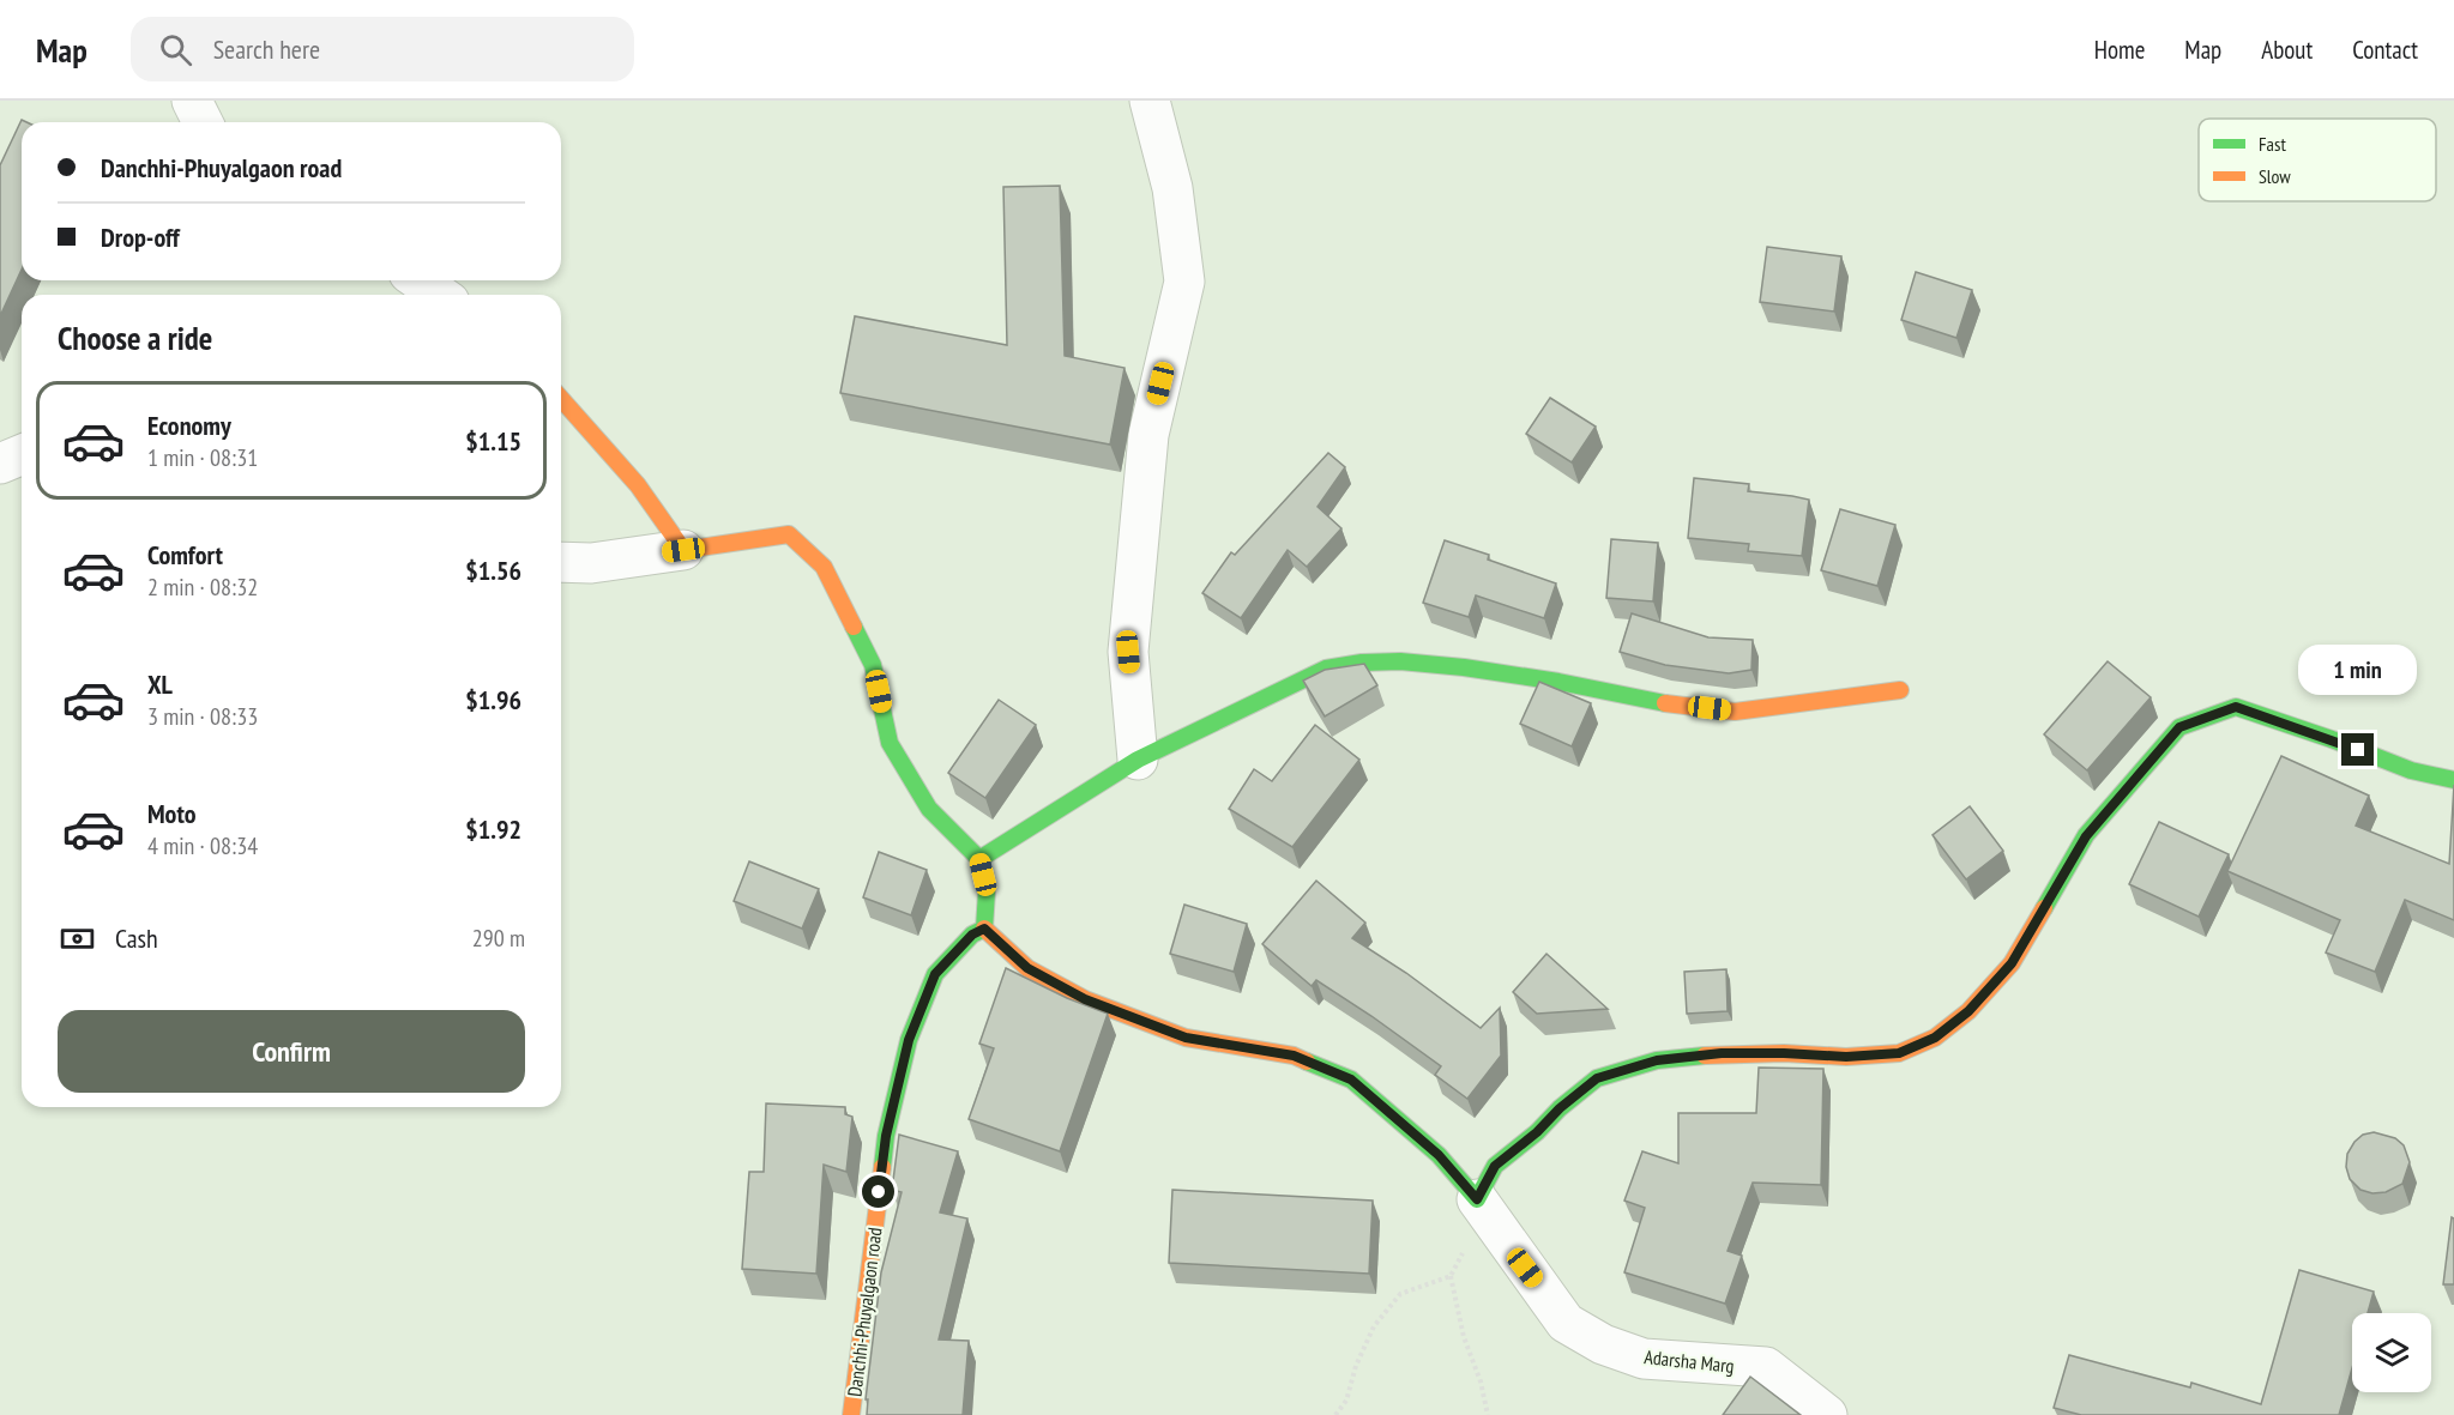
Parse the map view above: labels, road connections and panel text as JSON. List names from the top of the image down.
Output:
{
  "streets": {
    "street": ["Danchhi-Phuyalgaon road", "Adarsha Marg"]
  },
  "legend": ["Fast", "Slow"],
  "page": {
    "header": "Map",
    "search": "Search here",
    "nav": [
      "Home",
      "Map",
      "About",
      "Contact"
    ],
    "banner": ["Danchhi-Phuyalgaon road", "Drop-off"],
    "heading": "Choose a ride",
    "list": [
      {
        "name": "Economy",
        "note": "1 min · 08:31",
        "value": "$1.15"
      },
      {
        "name": "Comfort",
        "note": "2 min · 08:32",
        "value": "$1.56"
      },
      {
        "name": "XL",
        "note": "3 min · 08:33",
        "value": "$1.96"
      },
      {
        "name": "Moto",
        "note": "4 min · 08:34",
        "value": "$1.92"
      }
    ],
    "bubble": "1 min",
    "pay": ["Cash", "290 m"],
    "buttons": "Confirm"
  }
}
